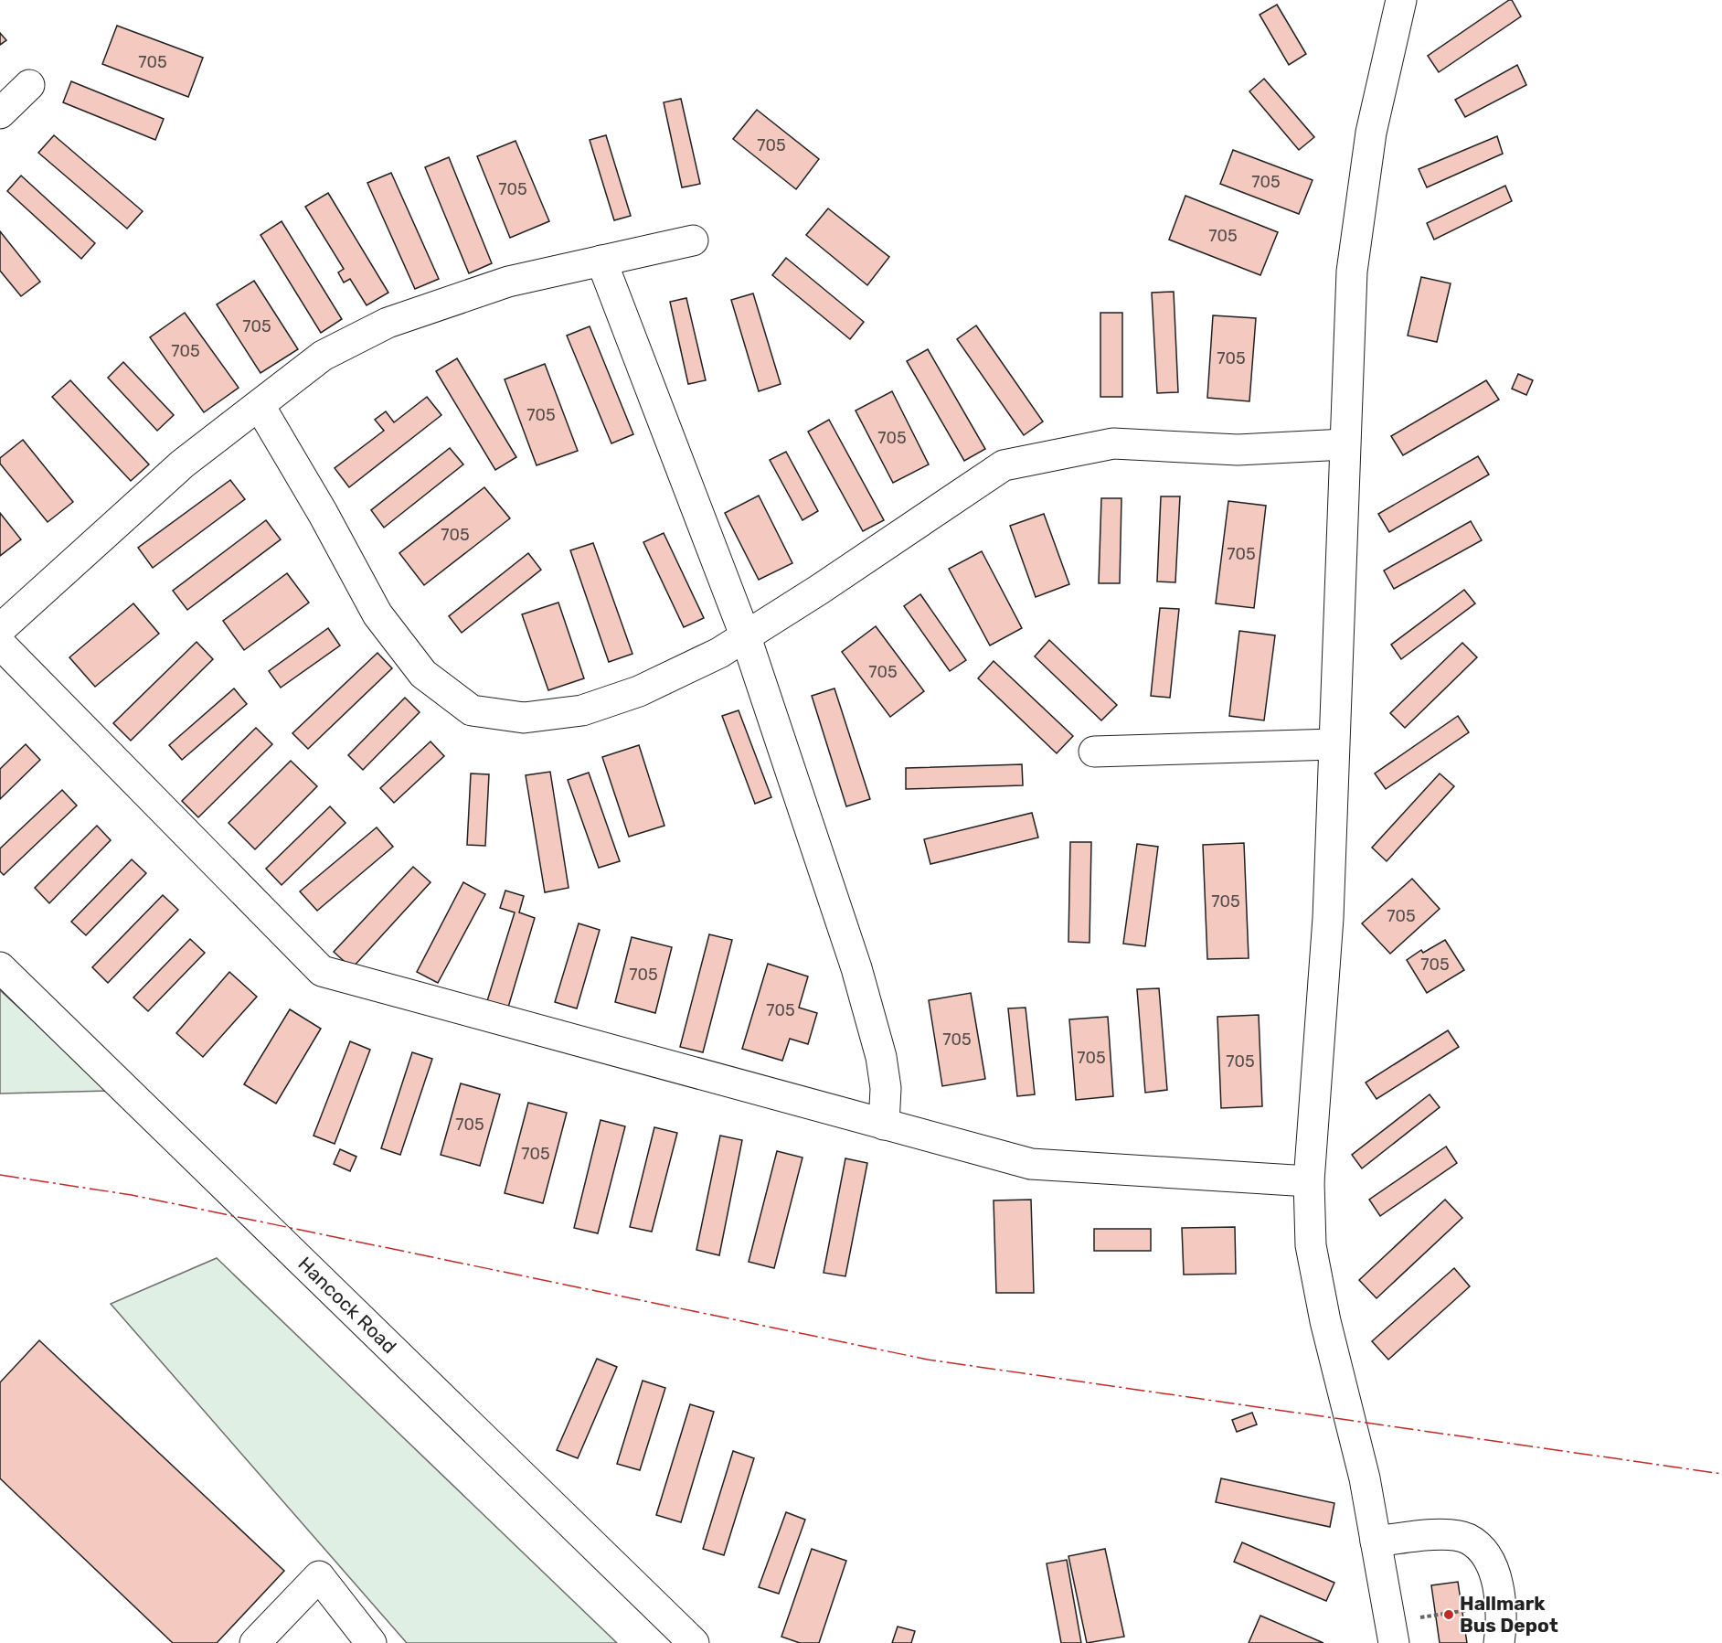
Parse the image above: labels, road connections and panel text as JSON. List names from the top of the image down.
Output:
{
  "streets": {
    "street": ["Hancock Road"]
  },
  "places": ["Hallmark Bus Depot"],
  "house_numbers": [
    "705",
    "705",
    "705",
    "705",
    "705",
    "705",
    "705",
    "705",
    "705",
    "705",
    "705",
    "705",
    "705",
    "705",
    "705",
    "705",
    "705",
    "705",
    "705",
    "705",
    "705",
    "705",
    "705"
  ]
}
